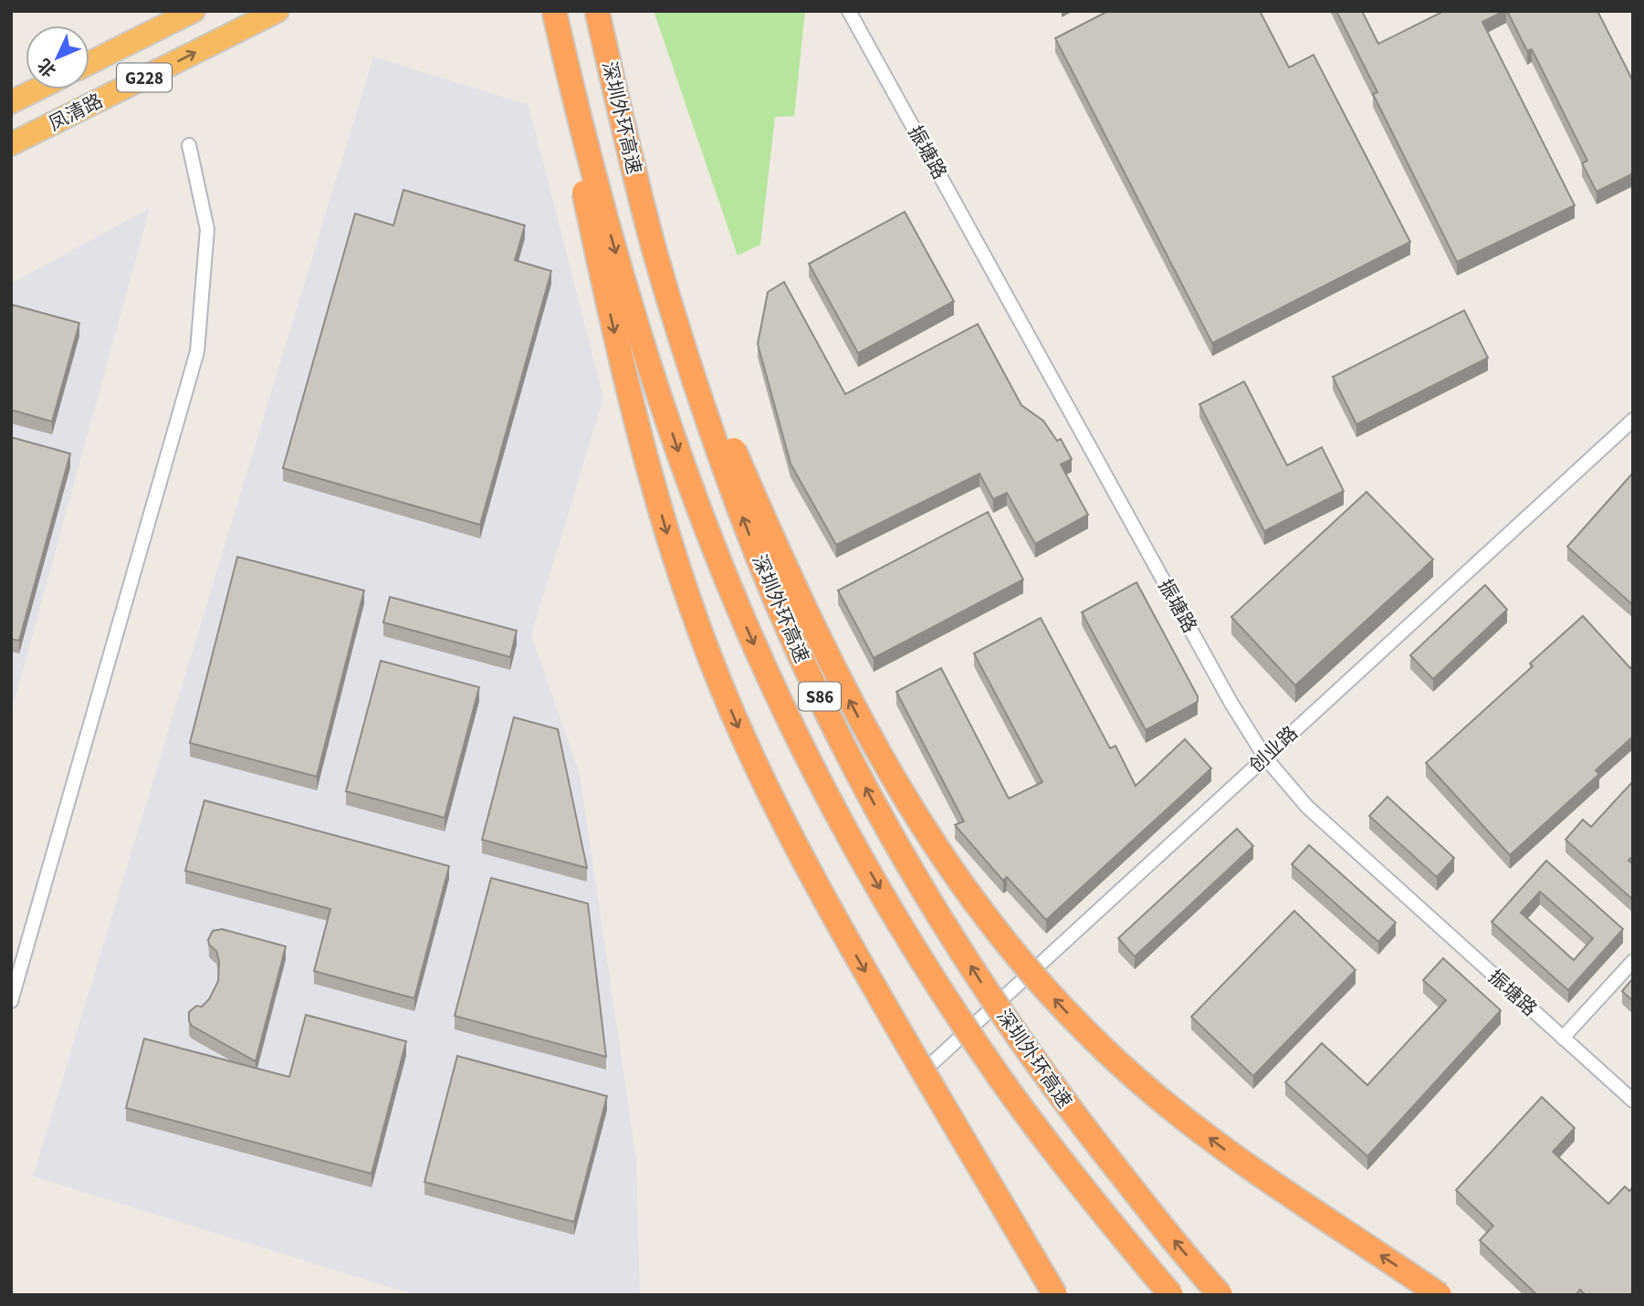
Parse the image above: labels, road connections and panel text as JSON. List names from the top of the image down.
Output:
{
  "streets": {
    "highway": [
      "G228",
      "凤清路",
      "深圳外环高速",
      "S86"
    ],
    "street": ["振塘路", "创业路"]
  },
  "crossings": [
    ["振塘路", "创业路"]
  ],
  "north": "bottom left"
}
